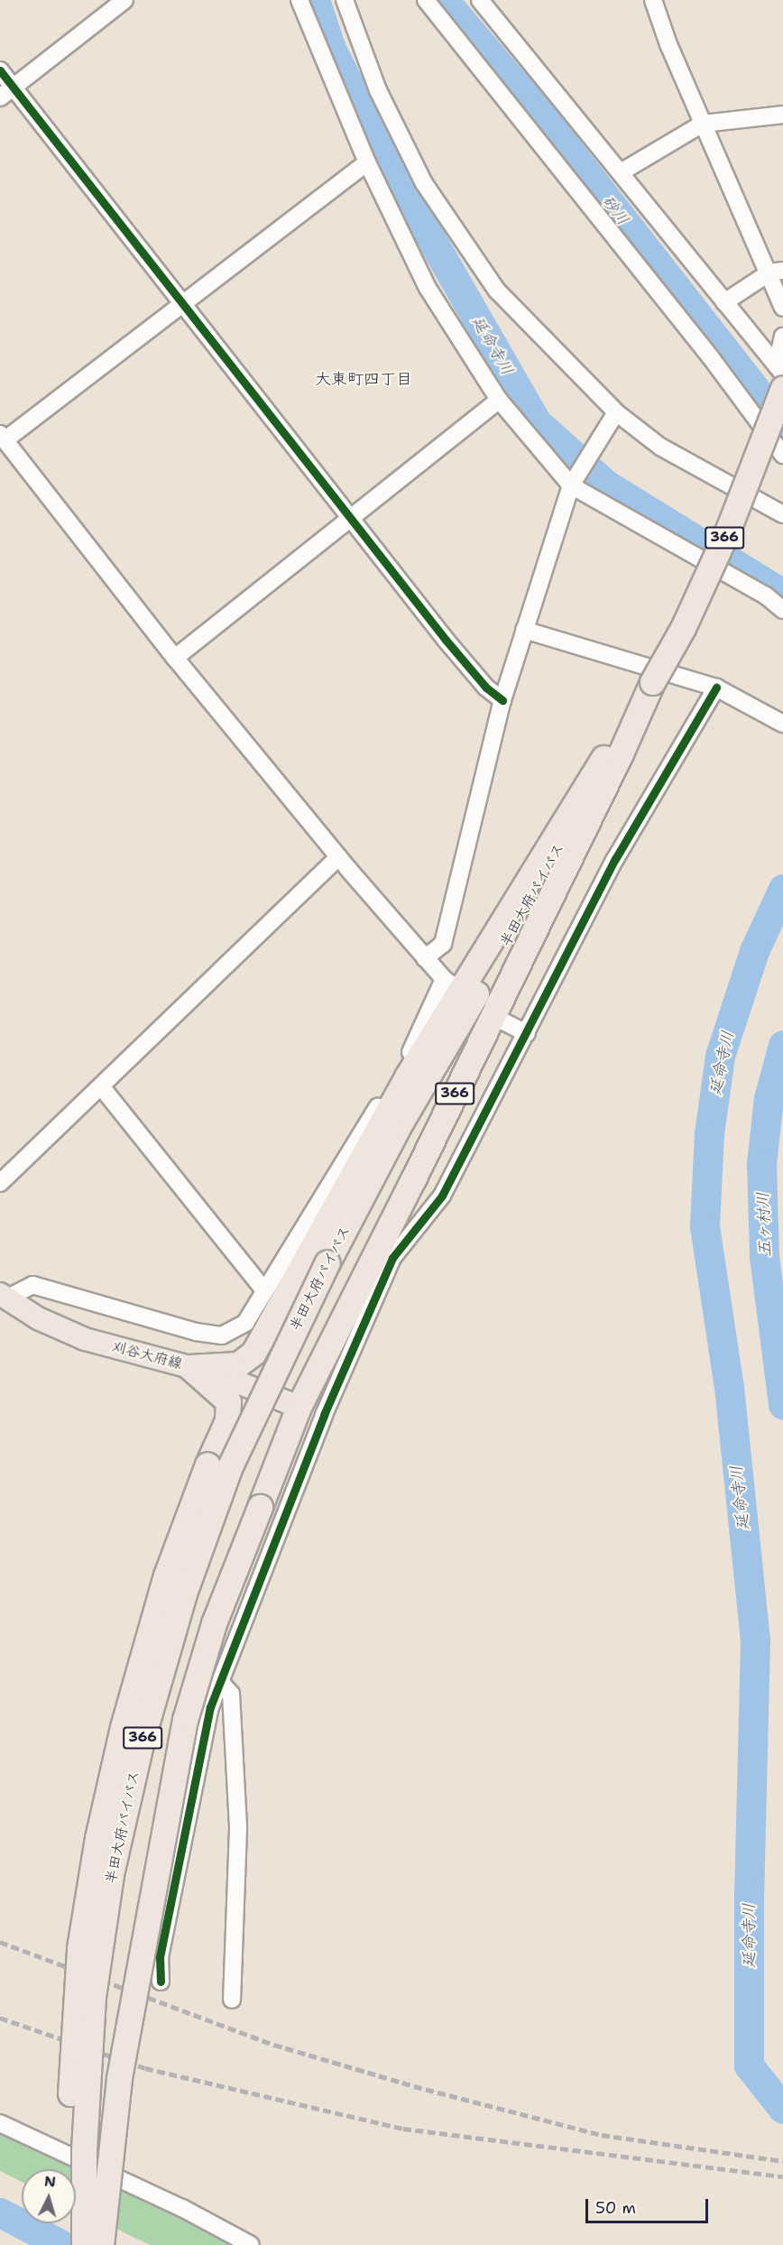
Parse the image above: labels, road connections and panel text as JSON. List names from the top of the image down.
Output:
{
  "streets": {
    "highway": ["366", "半田大府パイパス"],
    "main road": ["刈谷大府線"]
  },
  "crossings": [
    ["366", "半田大府パイパス"],
    ["366", "刈谷大府線"]
  ],
  "districts": ["大東町四丁目"],
  "water": ["砂川", "延命寺川", "五ヶ村川"],
  "scale_bar": "50 m",
  "north": "top"
}
